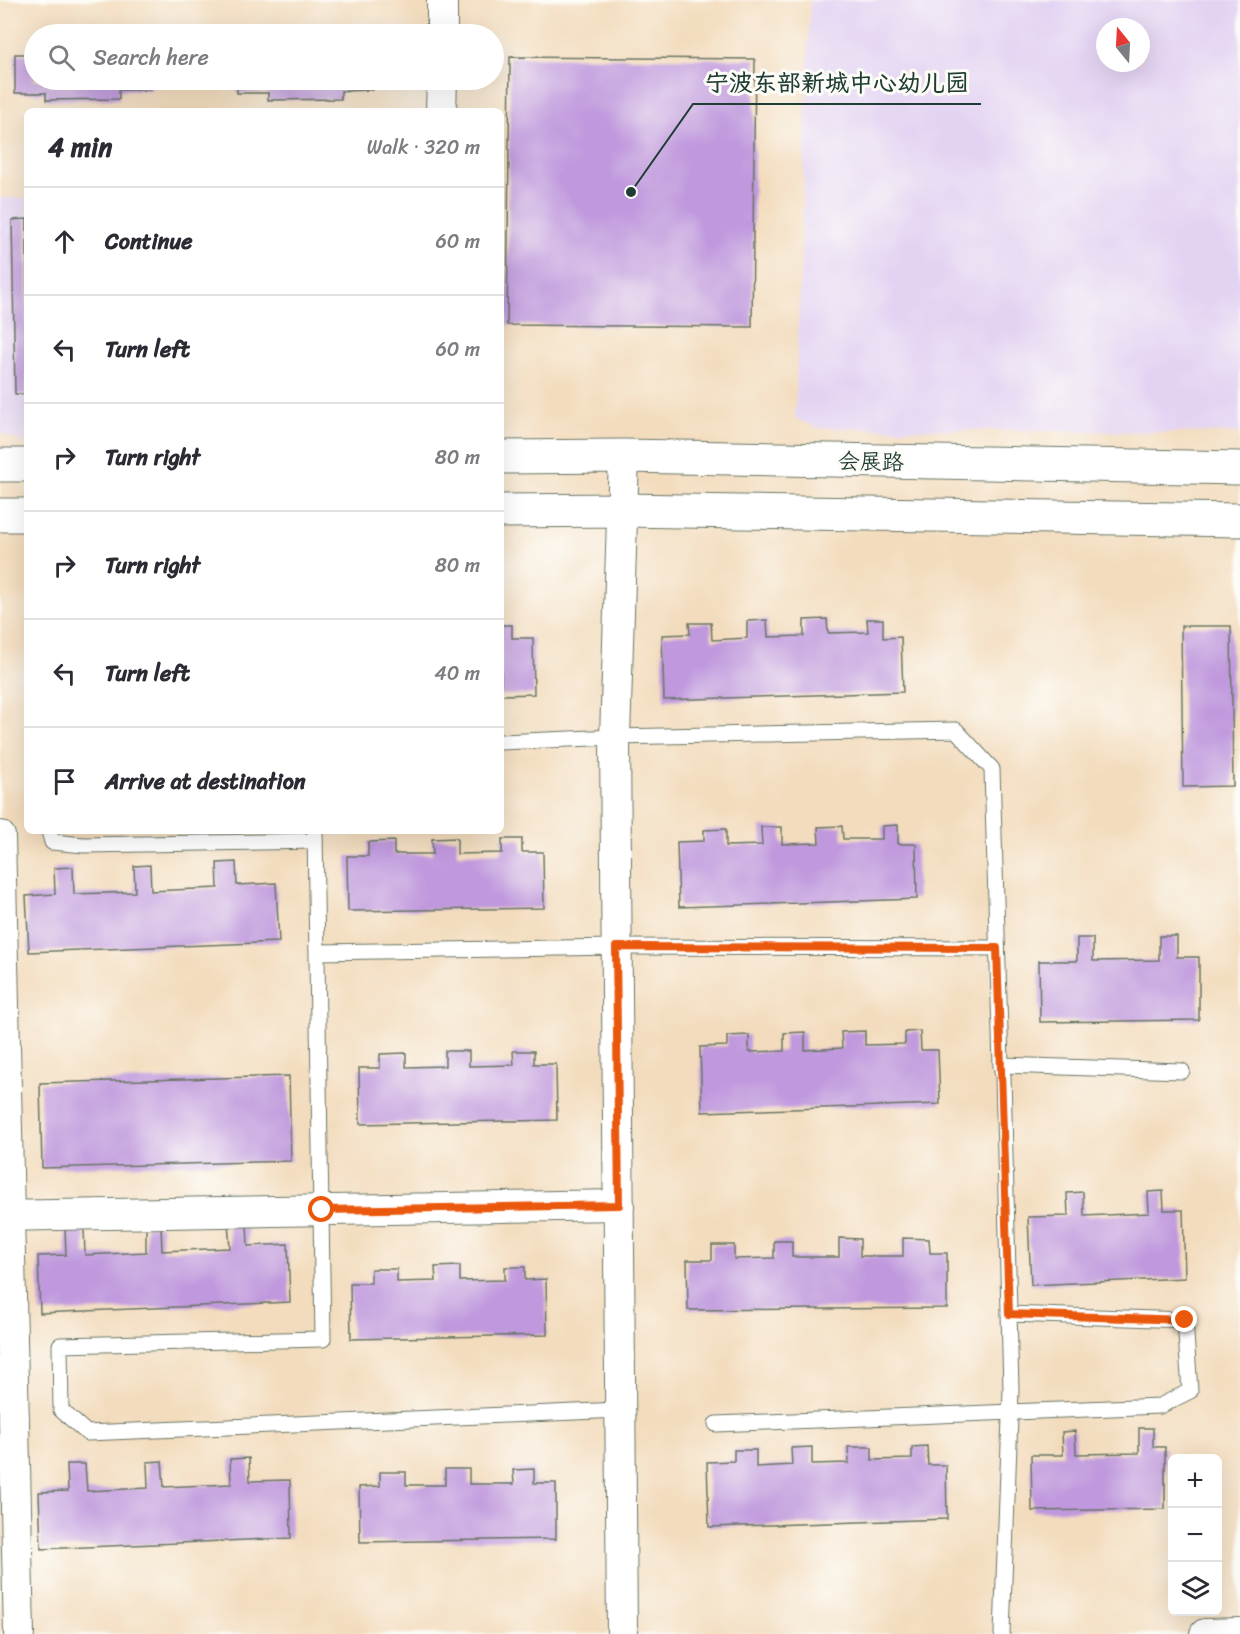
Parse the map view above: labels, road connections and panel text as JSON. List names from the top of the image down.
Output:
{
  "streets": {
    "street": ["会展路"]
  },
  "places": ["宁波东部新城中心幼儿园"],
  "north": "top",
  "page": {
    "search": "Search here",
    "heading": ["4 min", "Walk · 320 m"],
    "list": [
      ["Continue", "60 m"],
      ["Turn left", "60 m"],
      ["Turn right", "80 m"],
      ["Turn right", "80 m"],
      ["Turn left", "40 m"],
      "Arrive at destination"
    ],
    "map_buttons": ["+", "−"]
  }
}
